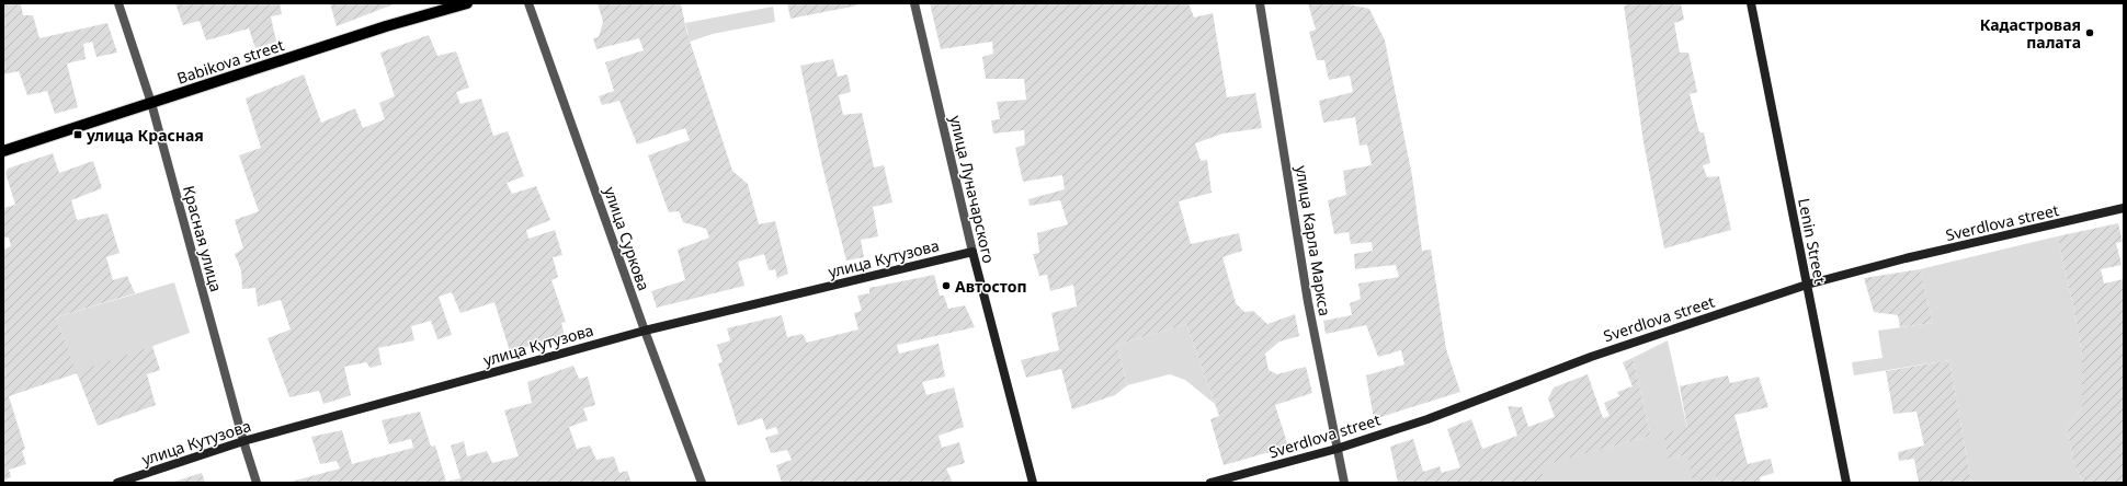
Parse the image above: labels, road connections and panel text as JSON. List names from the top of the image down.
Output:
{
  "streets": {
    "main road": ["Babikova street"],
    "street": [
      "улица Луначарского",
      "Sverdlova street",
      "Красная улица",
      "улица Суркова",
      "улица Карла Маркса",
      "Lenin Street",
      "улица Кутузова"
    ]
  },
  "crossings": [
    ["Babikova street", "Красная улица"],
    ["улица Луначарского", "улица Кутузова"],
    ["Sverdlova street", "улица Карла Маркса"],
    ["Sverdlova street", "Lenin Street"],
    ["Красная улица", "улица Кутузова"],
    ["улица Суркова", "улица Кутузова"]
  ],
  "places": {
    "other": ["Кадастровая палата", "Автостоп"],
    "transit": ["улица Красная"]
  }
}
